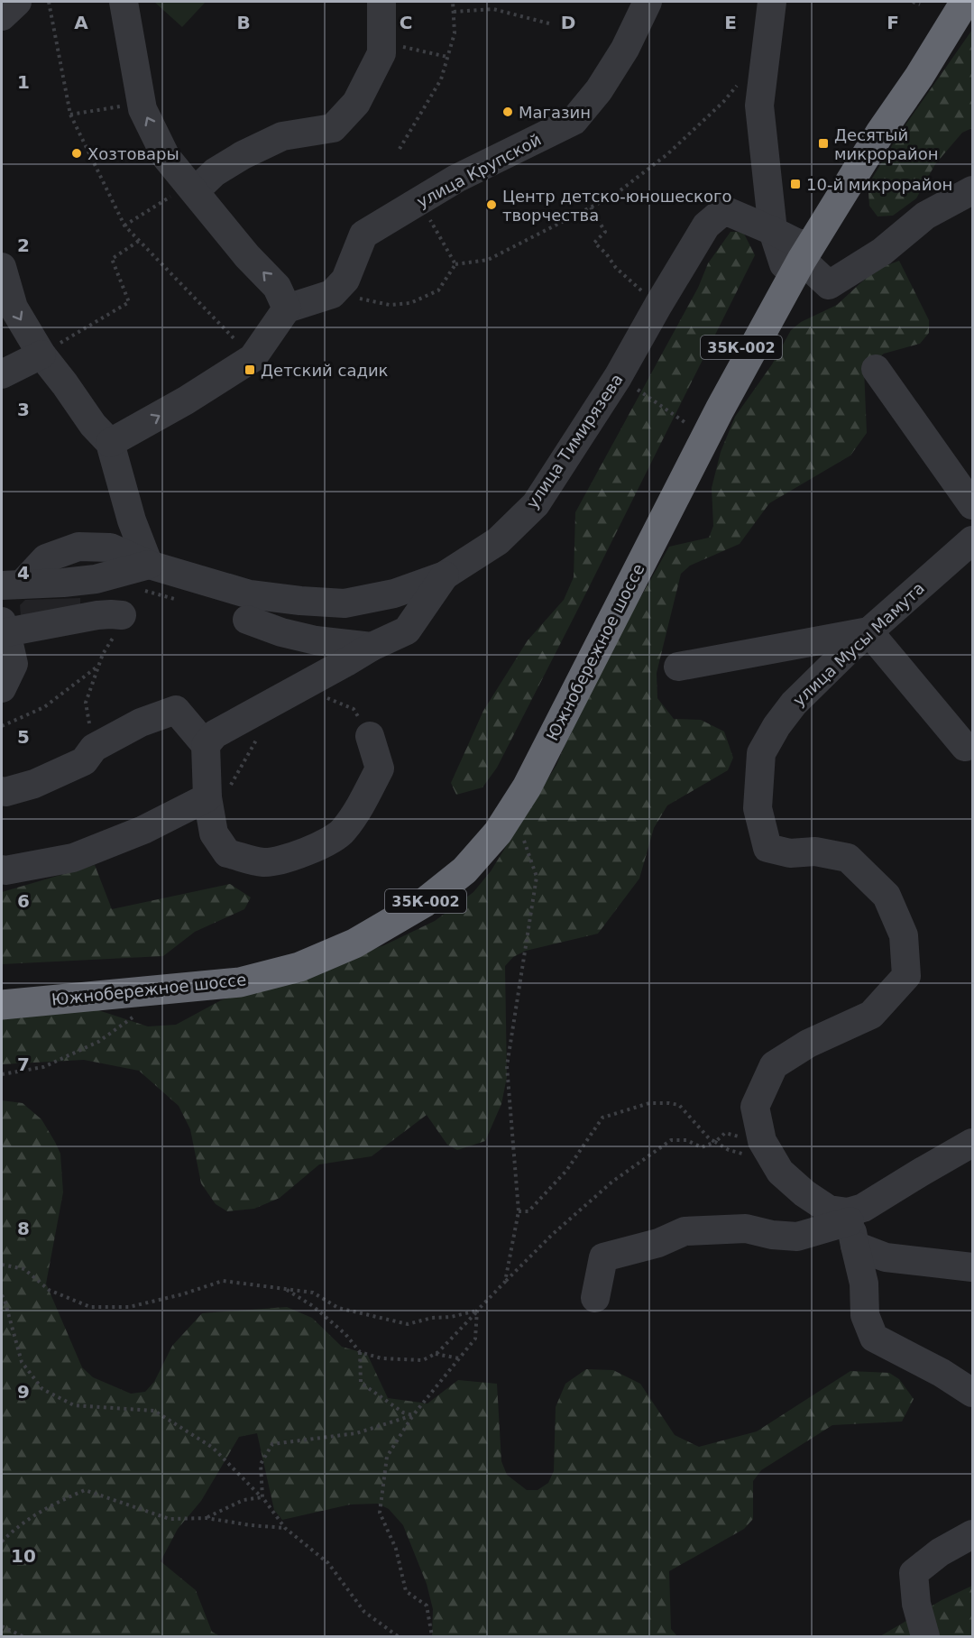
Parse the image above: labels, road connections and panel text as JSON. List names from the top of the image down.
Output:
{
  "streets": {
    "highway": ["35К-002", "Южнобережное шоссе"],
    "street": ["улица Крупской", "улица Тимирязева", "улица Мусы Мамута"]
  },
  "crossings": [
    ["улица Тимирязева", "Южнобережное шоссе"]
  ],
  "places": {
    "other": ["Магазин", "Хозтовары", "Центр детско-юношеского творчества"],
    "transit": ["Десятый микрорайон", "10-й микрорайон", "Детский садик"]
  },
  "grid": {
    "columns": [
      "A",
      "B",
      "C",
      "D",
      "E",
      "F"
    ],
    "rows": [
      "1",
      "2",
      "3",
      "4",
      "5",
      "6",
      "7",
      "8",
      "9",
      "10"
    ]
  }
}
